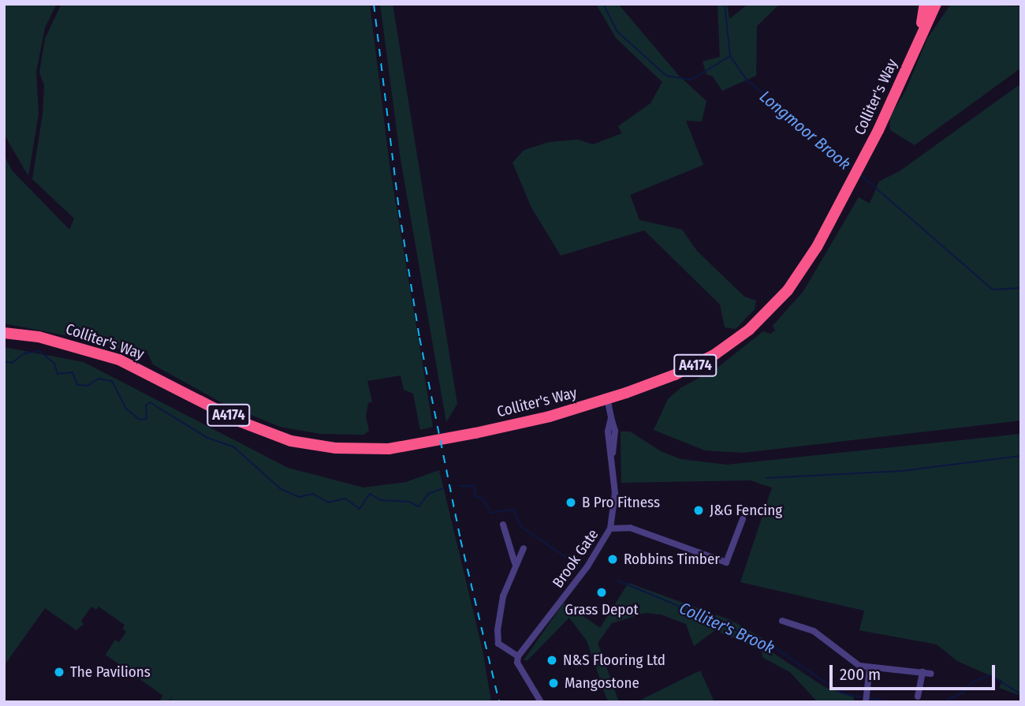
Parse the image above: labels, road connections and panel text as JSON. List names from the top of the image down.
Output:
{
  "streets": {
    "highway": ["Colliter's Way", "A4174"],
    "street": ["Brook Gate"]
  },
  "crossings": [
    ["Colliter's Way", "A4174"]
  ],
  "water": ["Longmoor Brook", "Colliter's Brook"],
  "places": [
    "B Pro Fitness",
    "J&G Fencing",
    "Robbins Timber",
    "Grass Depot",
    "N&S Flooring Ltd",
    "The Pavilions",
    "Mangostone"
  ],
  "scale_bar": "200 m"
}
